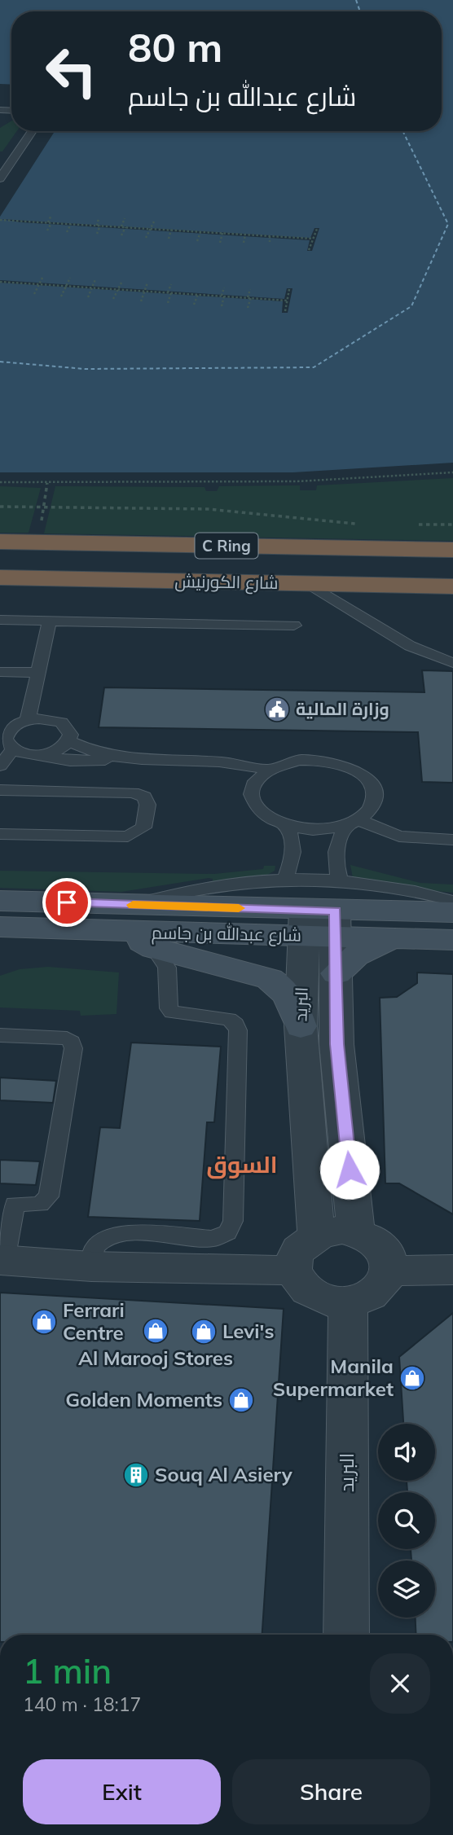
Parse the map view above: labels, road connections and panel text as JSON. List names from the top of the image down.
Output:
{
  "streets": {
    "highway": ["C Ring", "شارع الكورنيش"],
    "street": ["شارع عبدالله بن جاسم", "البريد"]
  },
  "crossings": [
    ["شارع عبدالله بن جاسم", "البريد"]
  ],
  "districts": ["السوق"],
  "places": {
    "public building": ["وزارة المالية"],
    "shop": [
      "Ferrari Centre",
      "Al Marooj Stores",
      "Levi's",
      "Manila Supermarket",
      "Golden Moments"
    ],
    "building": ["Souq Al Asiery"]
  },
  "page": {
    "turn": ["80 m", "شارع عبدالله بن جاسم"],
    "heading": ["1 min", "140 m · 18:17"],
    "buttons": ["Exit", "Share"]
  }
}
